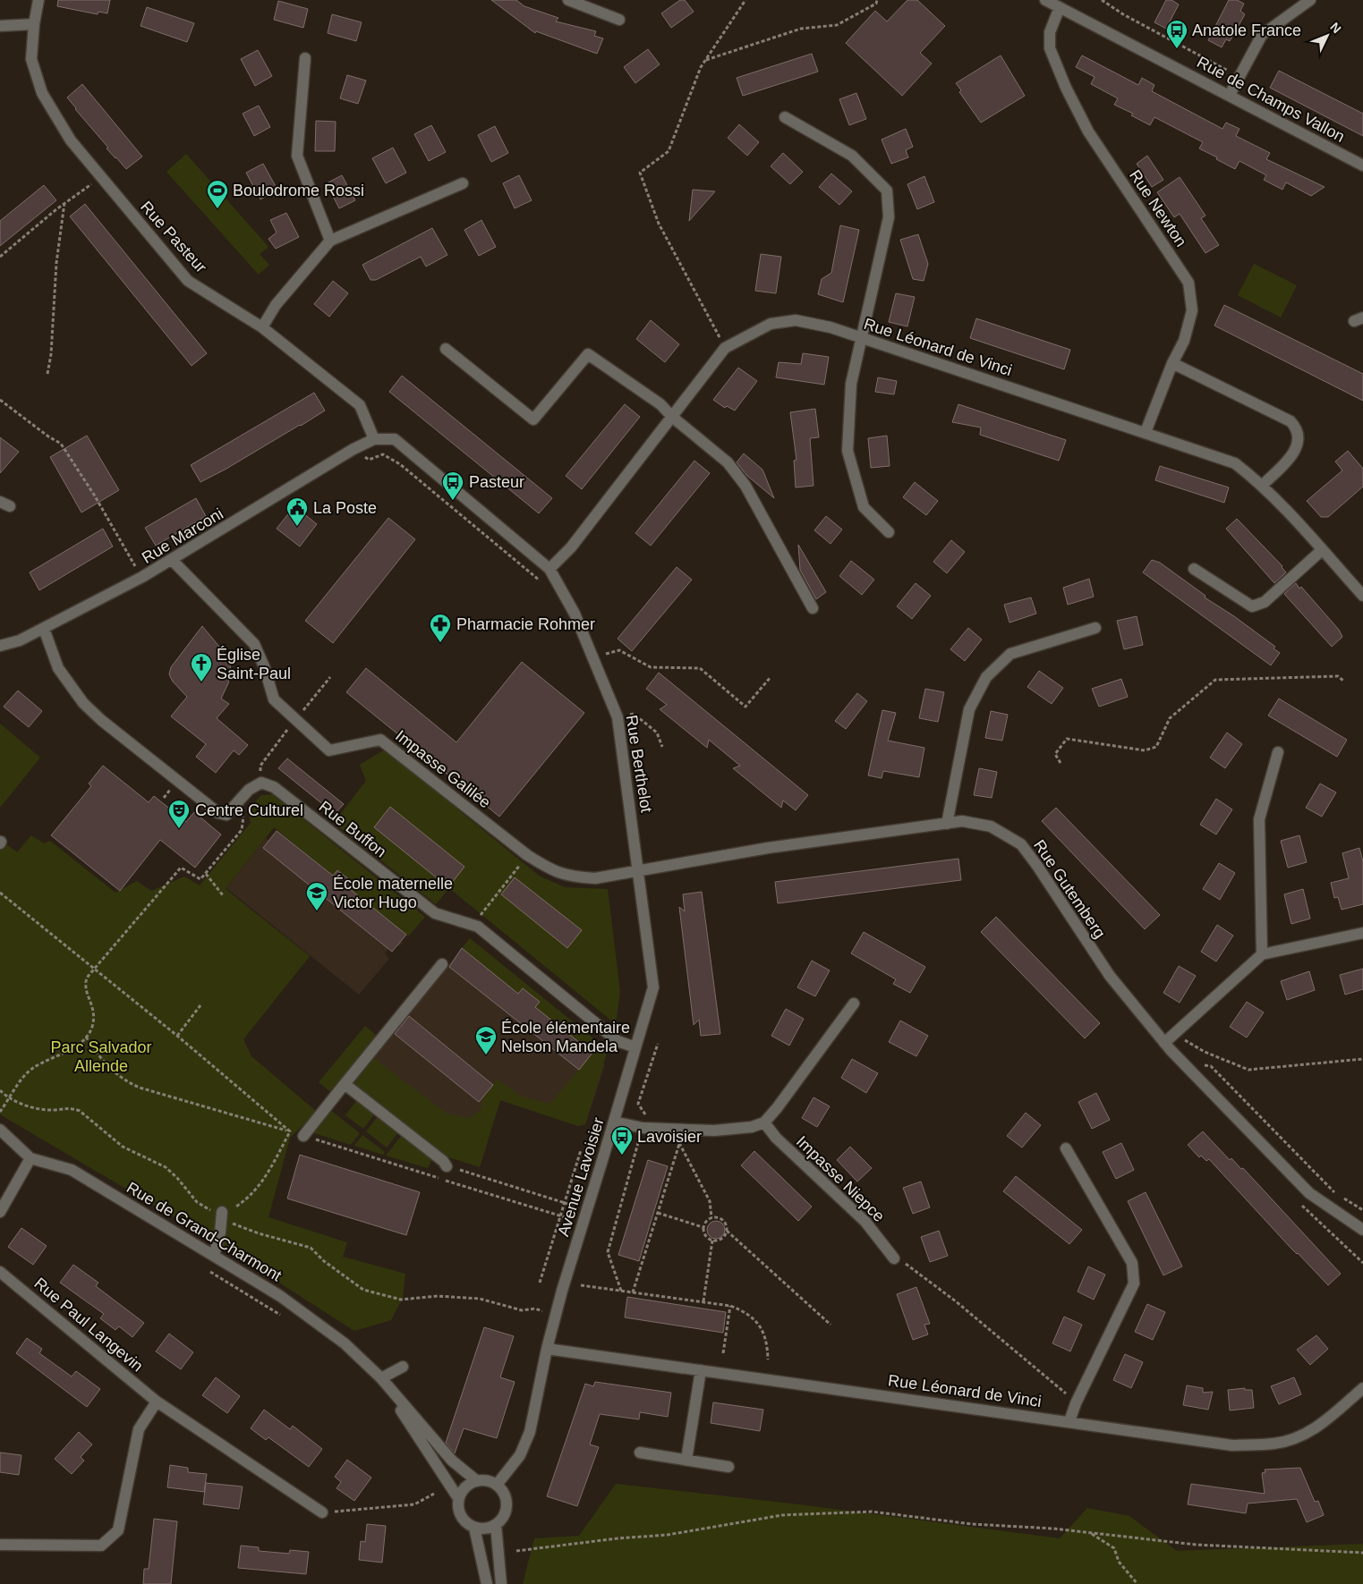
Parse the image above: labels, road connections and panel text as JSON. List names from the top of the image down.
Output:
{
  "streets": {
    "street": [
      "Rue de Champs Vallon",
      "Rue Newton",
      "Rue Pasteur",
      "Rue Léonard de Vinci",
      "Rue Marconi",
      "Rue Berthelot",
      "Impasse Galilée",
      "Rue Buffon",
      "Rue Gutemberg",
      "Avenue Lavoisier",
      "Impasse Niepce",
      "Rue de Grand-Charmont",
      "Rue Paul Langevin"
    ]
  },
  "crossings": [
    ["Rue de Champs Vallon", "Rue Newton"],
    ["Rue Newton", "Rue Léonard de Vinci"],
    ["Rue Pasteur", "Rue Marconi"],
    ["Rue Léonard de Vinci", "Rue Berthelot"],
    ["Rue Léonard de Vinci", "Avenue Lavoisier"],
    ["Rue Marconi", "Impasse Galilée"],
    ["Rue Berthelot", "Impasse Galilée"],
    ["Rue Berthelot", "Rue Gutemberg"],
    ["Rue Berthelot", "Avenue Lavoisier"],
    ["Impasse Galilée", "Rue Gutemberg"],
    ["Impasse Galilée", "Avenue Lavoisier"],
    ["Rue Buffon", "Avenue Lavoisier"],
    ["Rue Gutemberg", "Avenue Lavoisier"],
    ["Avenue Lavoisier", "Rue de Grand-Charmont"]
  ],
  "parks": ["Parc Salvador Allende"],
  "places": {
    "bus stop": ["Anatole France", "Pasteur", "Lavoisier"],
    "sports": ["Boulodrome Rossi"],
    "public building": ["La Poste"],
    "pharmacy": ["Pharmacie Rohmer"],
    "church": ["Église Saint-Paul"],
    "theatre": ["Centre Culturel"],
    "school or university": ["École maternelle Victor Hugo", "École élémentaire Nelson Mandela"]
  },
  "north": "top right"
}
